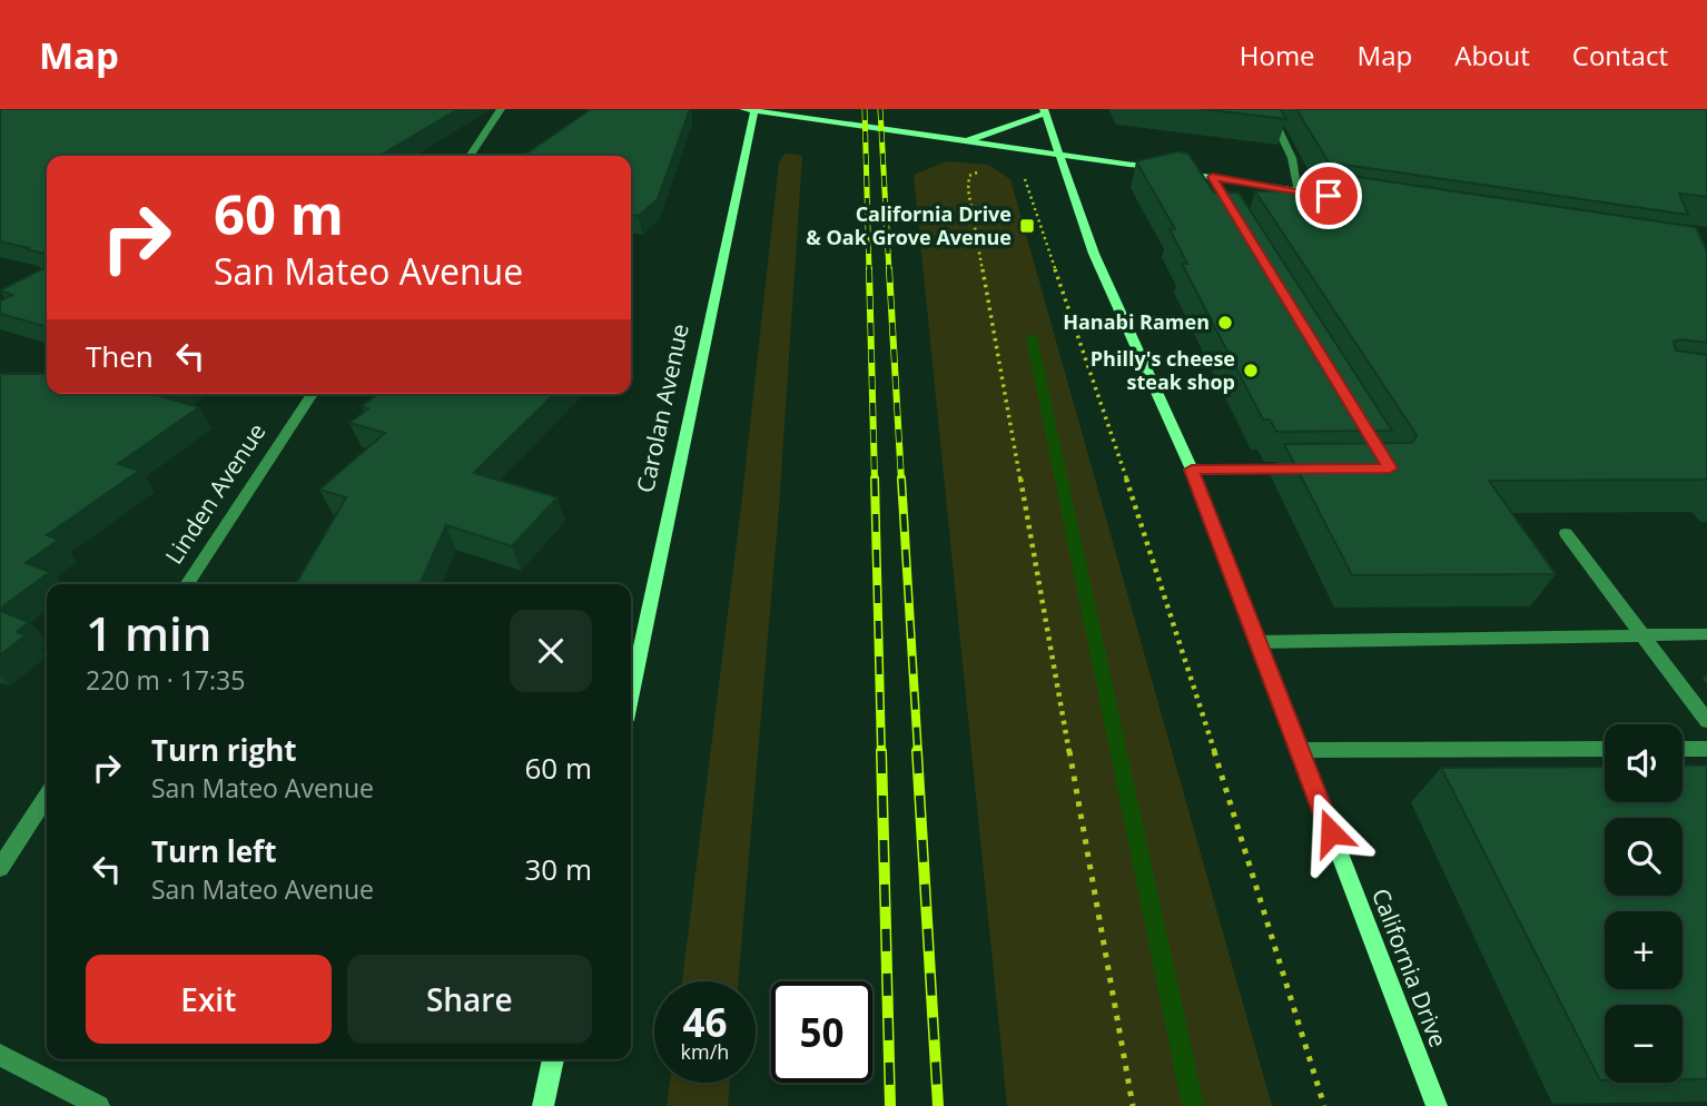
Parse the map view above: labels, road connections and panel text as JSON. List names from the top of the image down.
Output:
{
  "streets": {
    "street": ["Carolan Avenue", "Linden Avenue", "California Drive"]
  },
  "places": {
    "transit": ["California Drive & Oak Grove Avenue"],
    "other": ["Hanabi Ramen", "Philly's cheese steak shop"]
  },
  "page": {
    "header": "Map",
    "nav": [
      "Home",
      "Map",
      "About",
      "Contact"
    ],
    "turn": ["60 m", "San Mateo Avenue"],
    "then": "Then",
    "heading": ["1 min", "220 m · 17:35"],
    "list": [
      {
        "name": "Turn right",
        "note": "San Mateo Avenue",
        "value": "60 m"
      },
      {
        "name": "Turn left",
        "note": "San Mateo Avenue",
        "value": "30 m"
      }
    ],
    "map_buttons": ["+", "−"],
    "buttons": ["Exit", "Share"],
    "speed": "46 km/h",
    "limit": "50"
  }
}
